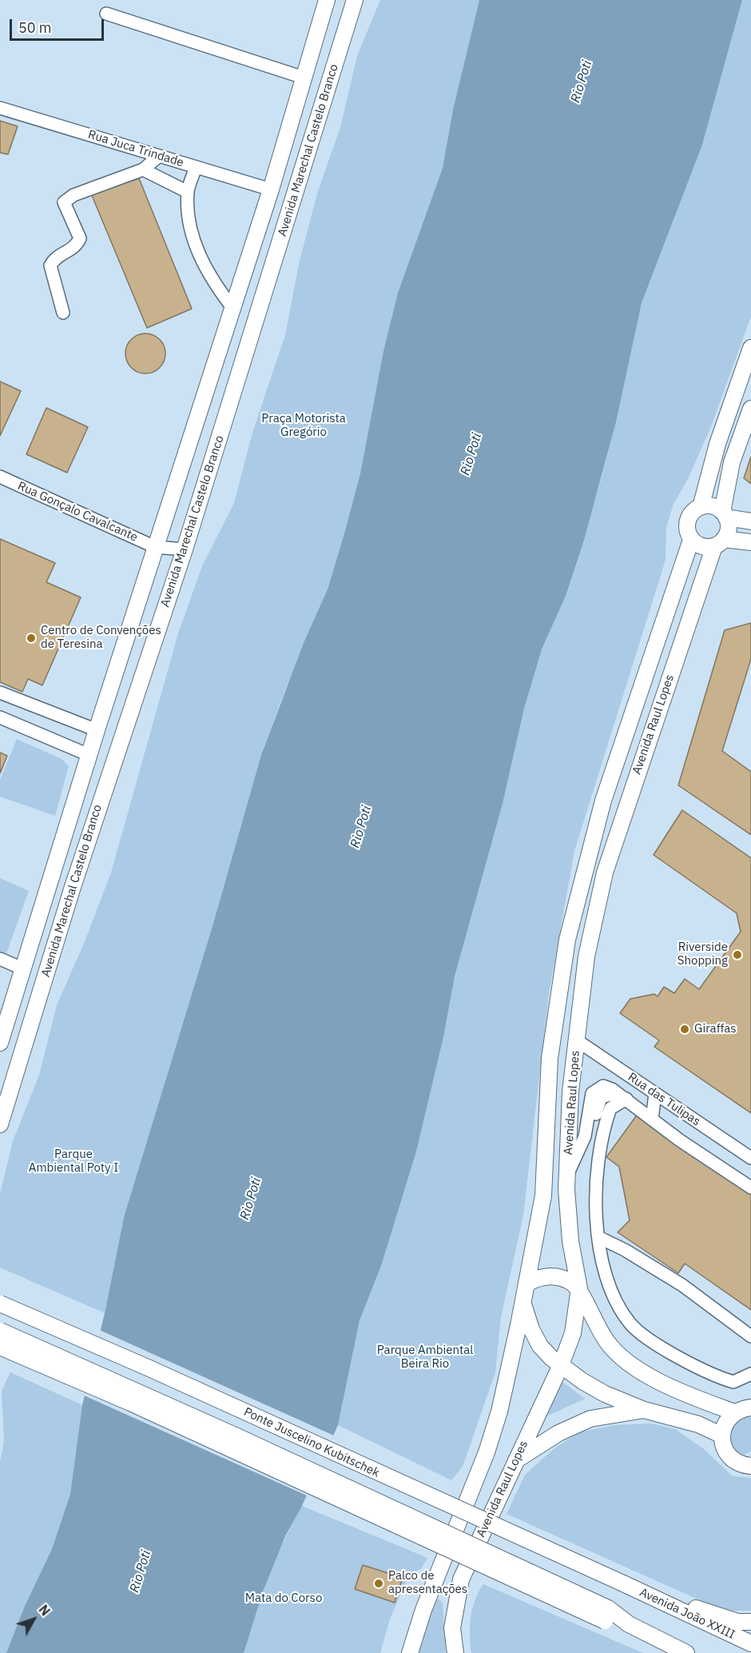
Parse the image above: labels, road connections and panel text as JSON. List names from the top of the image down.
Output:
{
  "streets": {
    "main road": [
      "Avenida Marechal Castelo Branco",
      "Avenida Raul Lopes",
      "Ponte Juscelino Kubitschek",
      "Avenida João XXIII"
    ],
    "street": ["Rua Juca Trindade", "Rua Gonçalo Cavalcante", "Rua das Tulipas"]
  },
  "crossings": [
    ["Rua Juca Trindade", "Avenida Marechal Castelo Branco"],
    ["Avenida Marechal Castelo Branco", "Rua Gonçalo Cavalcante"],
    ["Avenida Raul Lopes", "Rua das Tulipas"],
    ["Ponte Juscelino Kubitschek", "Avenida João XXIII"]
  ],
  "water": ["Rio Poti"],
  "parks": [
    "Praça Motorista Gregório",
    "Parque Ambiental Poty I",
    "Parque Ambiental Beira Rio",
    "Mata do Corso"
  ],
  "places": [
    "Centro de Convenções de Teresina",
    "Riverside Shopping",
    "Giraffas",
    "Palco de apresentações"
  ],
  "scale_bar": "50 m",
  "north": "top right"
}
